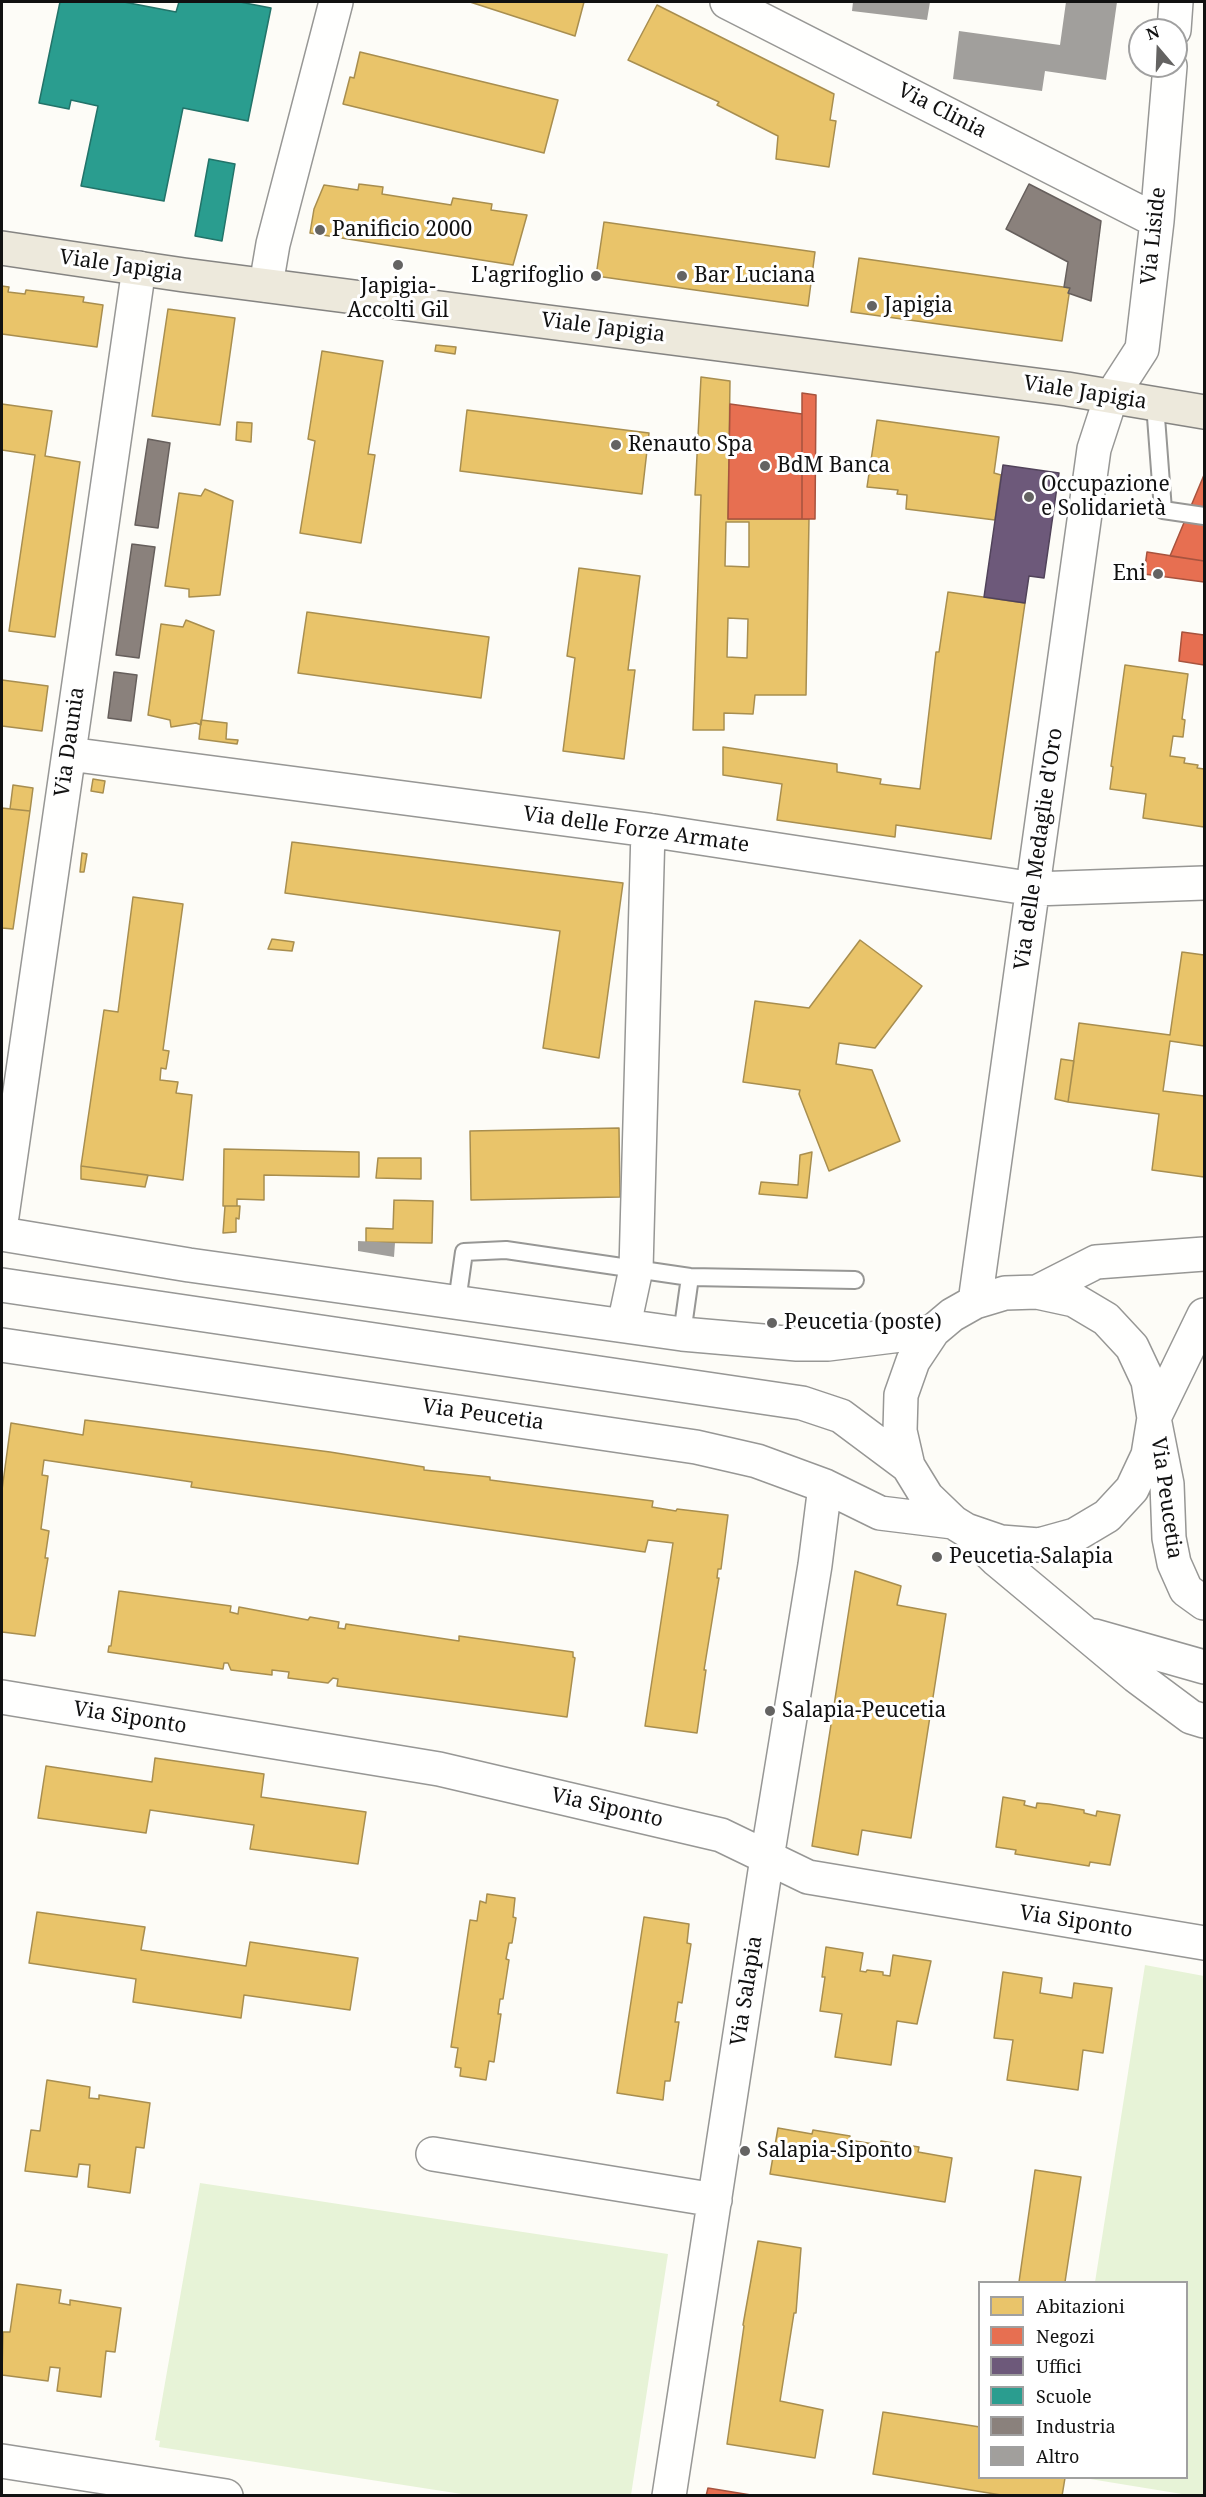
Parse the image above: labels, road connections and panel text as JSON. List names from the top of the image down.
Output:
{
  "streets": {
    "main road": ["Viale Japigia"],
    "street": [
      "Via Clinia",
      "Via Liside",
      "Via Daunia",
      "Via delle Forze Armate",
      "Via delle Medaglie d'Oro",
      "Via Peucetia",
      "Via Siponto",
      "Via Salapia"
    ]
  },
  "crossings": [
    ["Via Clinia", "Via Liside"],
    ["Via Liside", "Viale Japigia"],
    ["Via Liside", "Via delle Medaglie d'Oro"],
    ["Viale Japigia", "Via Daunia"],
    ["Viale Japigia", "Via delle Medaglie d'Oro"],
    ["Via Daunia", "Via delle Forze Armate"],
    ["Via delle Forze Armate", "Via delle Medaglie d'Oro"],
    ["Via delle Medaglie d'Oro", "Via Peucetia"],
    ["Via Peucetia", "Via Salapia"],
    ["Via Siponto", "Via Salapia"]
  ],
  "places": [
    "Panificio 2000",
    "Japigia- Accolti Gil",
    "L'agrifoglio",
    "Bar Luciana",
    "Japigia",
    "Renauto Spa",
    "BdM Banca",
    "Occupazione e Solidarietà",
    "Eni",
    "Peucetia (poste)",
    "Peucetia-Salapia",
    "Salapia-Peucetia",
    "Salapia-Siponto"
  ],
  "legend": [
    "Abitazioni",
    "Negozi",
    "Uffici",
    "Scuole",
    "Industria",
    "Altro"
  ],
  "north": "top"
}
